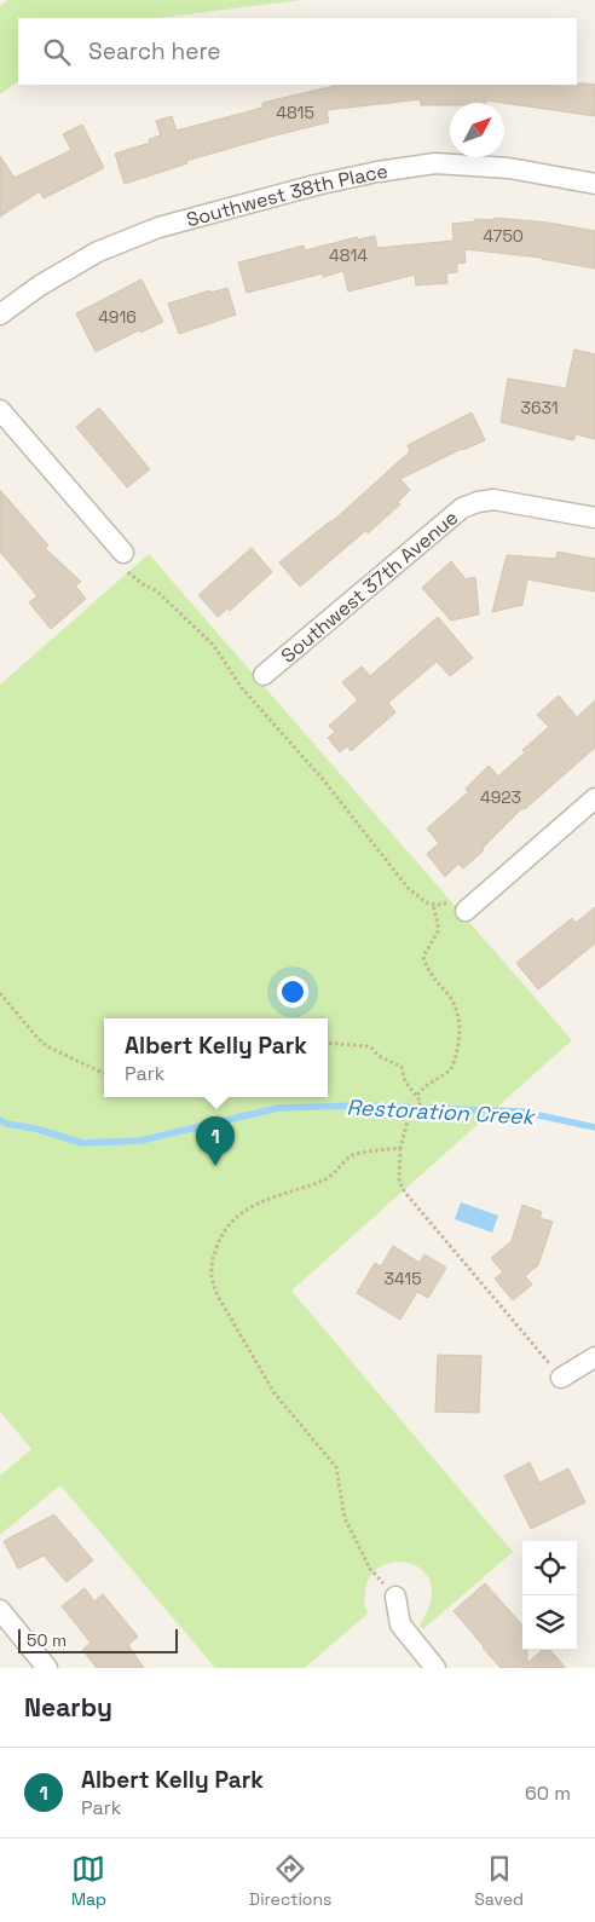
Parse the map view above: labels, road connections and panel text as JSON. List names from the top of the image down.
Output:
{
  "streets": {
    "street": ["Southwest 38th Place", "Southwest 37th Avenue"]
  },
  "water": ["Restoration Creek"],
  "house_numbers": [
    "4815",
    "4750",
    "4814",
    "4916",
    "3631",
    "4923",
    "3415"
  ],
  "scale_bar": "50 m",
  "north": "top right",
  "page": {
    "search": "Search here",
    "popup": ["Albert Kelly Park", "Park"],
    "pins": "1",
    "scale": "50 m",
    "heading": "Nearby",
    "list": [
      {
        "mark": "1",
        "name": "Albert Kelly Park",
        "note": "Park",
        "value": "60 m"
      }
    ],
    "nav": ["Map", "Directions", "Saved"]
  }
}
